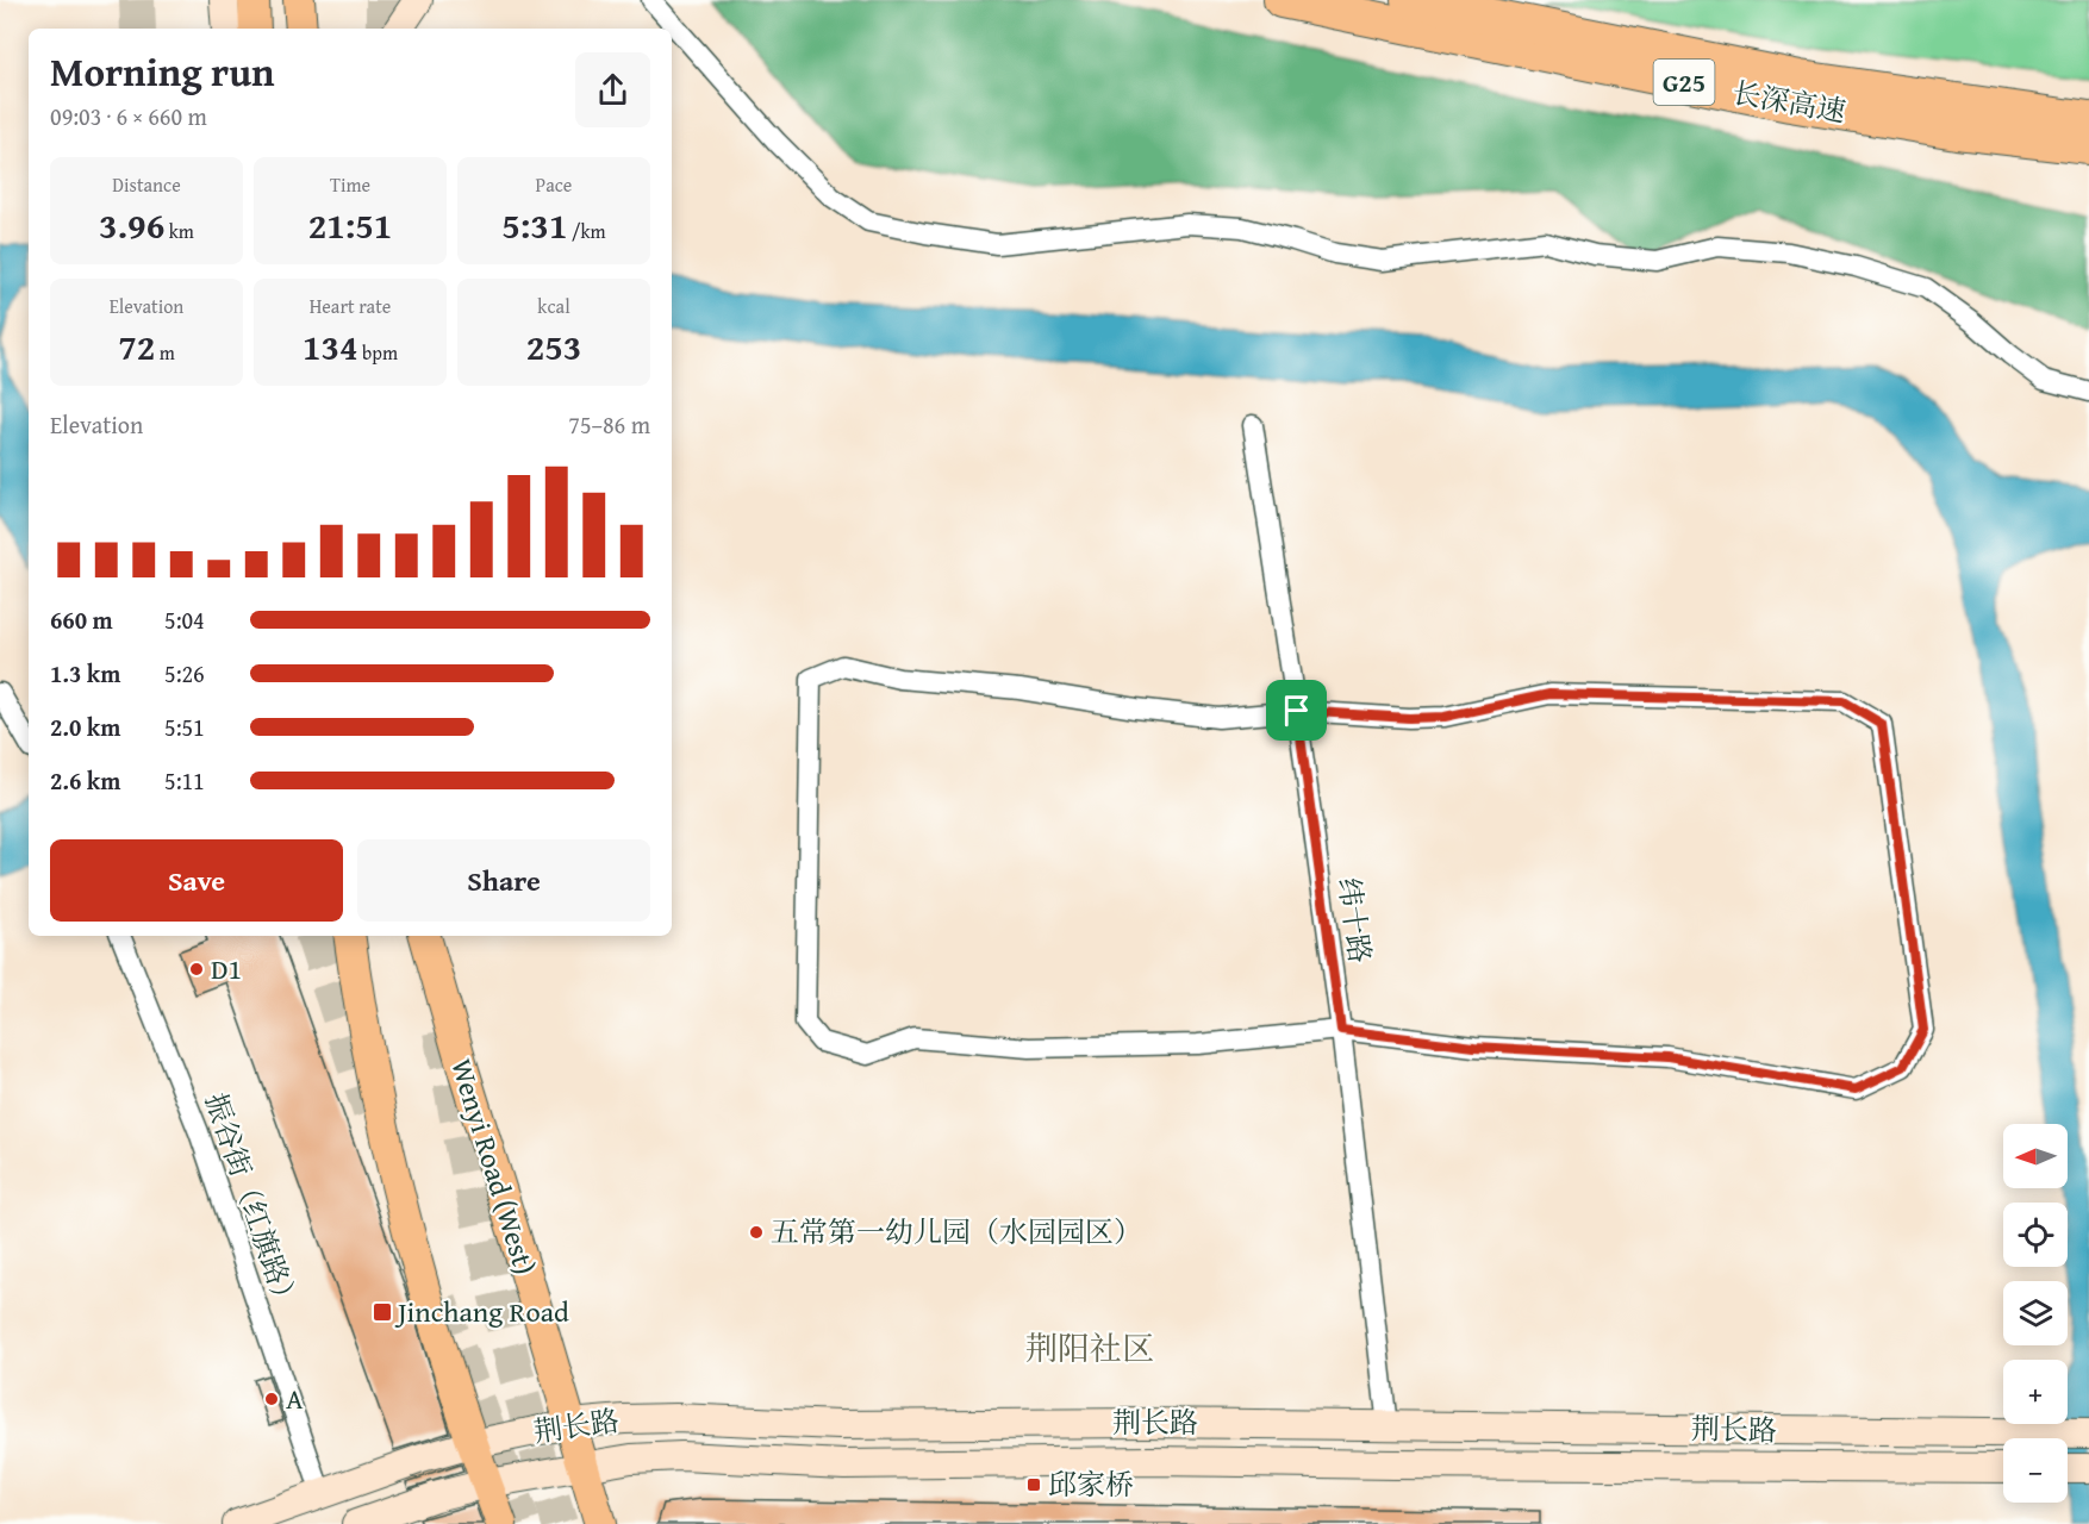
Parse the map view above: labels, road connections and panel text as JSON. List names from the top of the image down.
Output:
{
  "streets": {
    "highway": ["G25", "长深高速"],
    "main road": ["Wenyi Road (West)", "荆长路"],
    "street": ["纬十路", "振谷街（红旗路）"]
  },
  "crossings": [
    ["纬十路", "荆长路"],
    ["Wenyi Road (West)", "荆长路"],
    ["振谷街（红旗路）", "荆长路"]
  ],
  "districts": ["荆阳社区"],
  "places": {
    "other": ["D1", "五常第一幼儿园（水园园区）", "A"],
    "transit": ["Jinchang Road", "邱家桥"]
  },
  "north": "left",
  "page": {
    "heading": ["Morning run", "09:03 · 6 × 660 m"],
    "stats": [
      ["Distance", "3.96 km"],
      ["Time", "21:51"],
      ["Pace", "5:31 /km"],
      ["Elevation", "72 m"],
      ["Heart rate", "134 bpm"],
      ["kcal", "253"]
    ],
    "chart": ["Elevation", "75–86 m"],
    "list": [
      {
        "name": "660 m",
        "note": "5:04"
      },
      {
        "name": "1.3 km",
        "note": "5:26"
      },
      {
        "name": "2.0 km",
        "note": "5:51"
      },
      {
        "name": "2.6 km",
        "note": "5:11"
      }
    ],
    "buttons": ["Save", "Share"],
    "map_buttons": ["+", "−"]
  }
}
